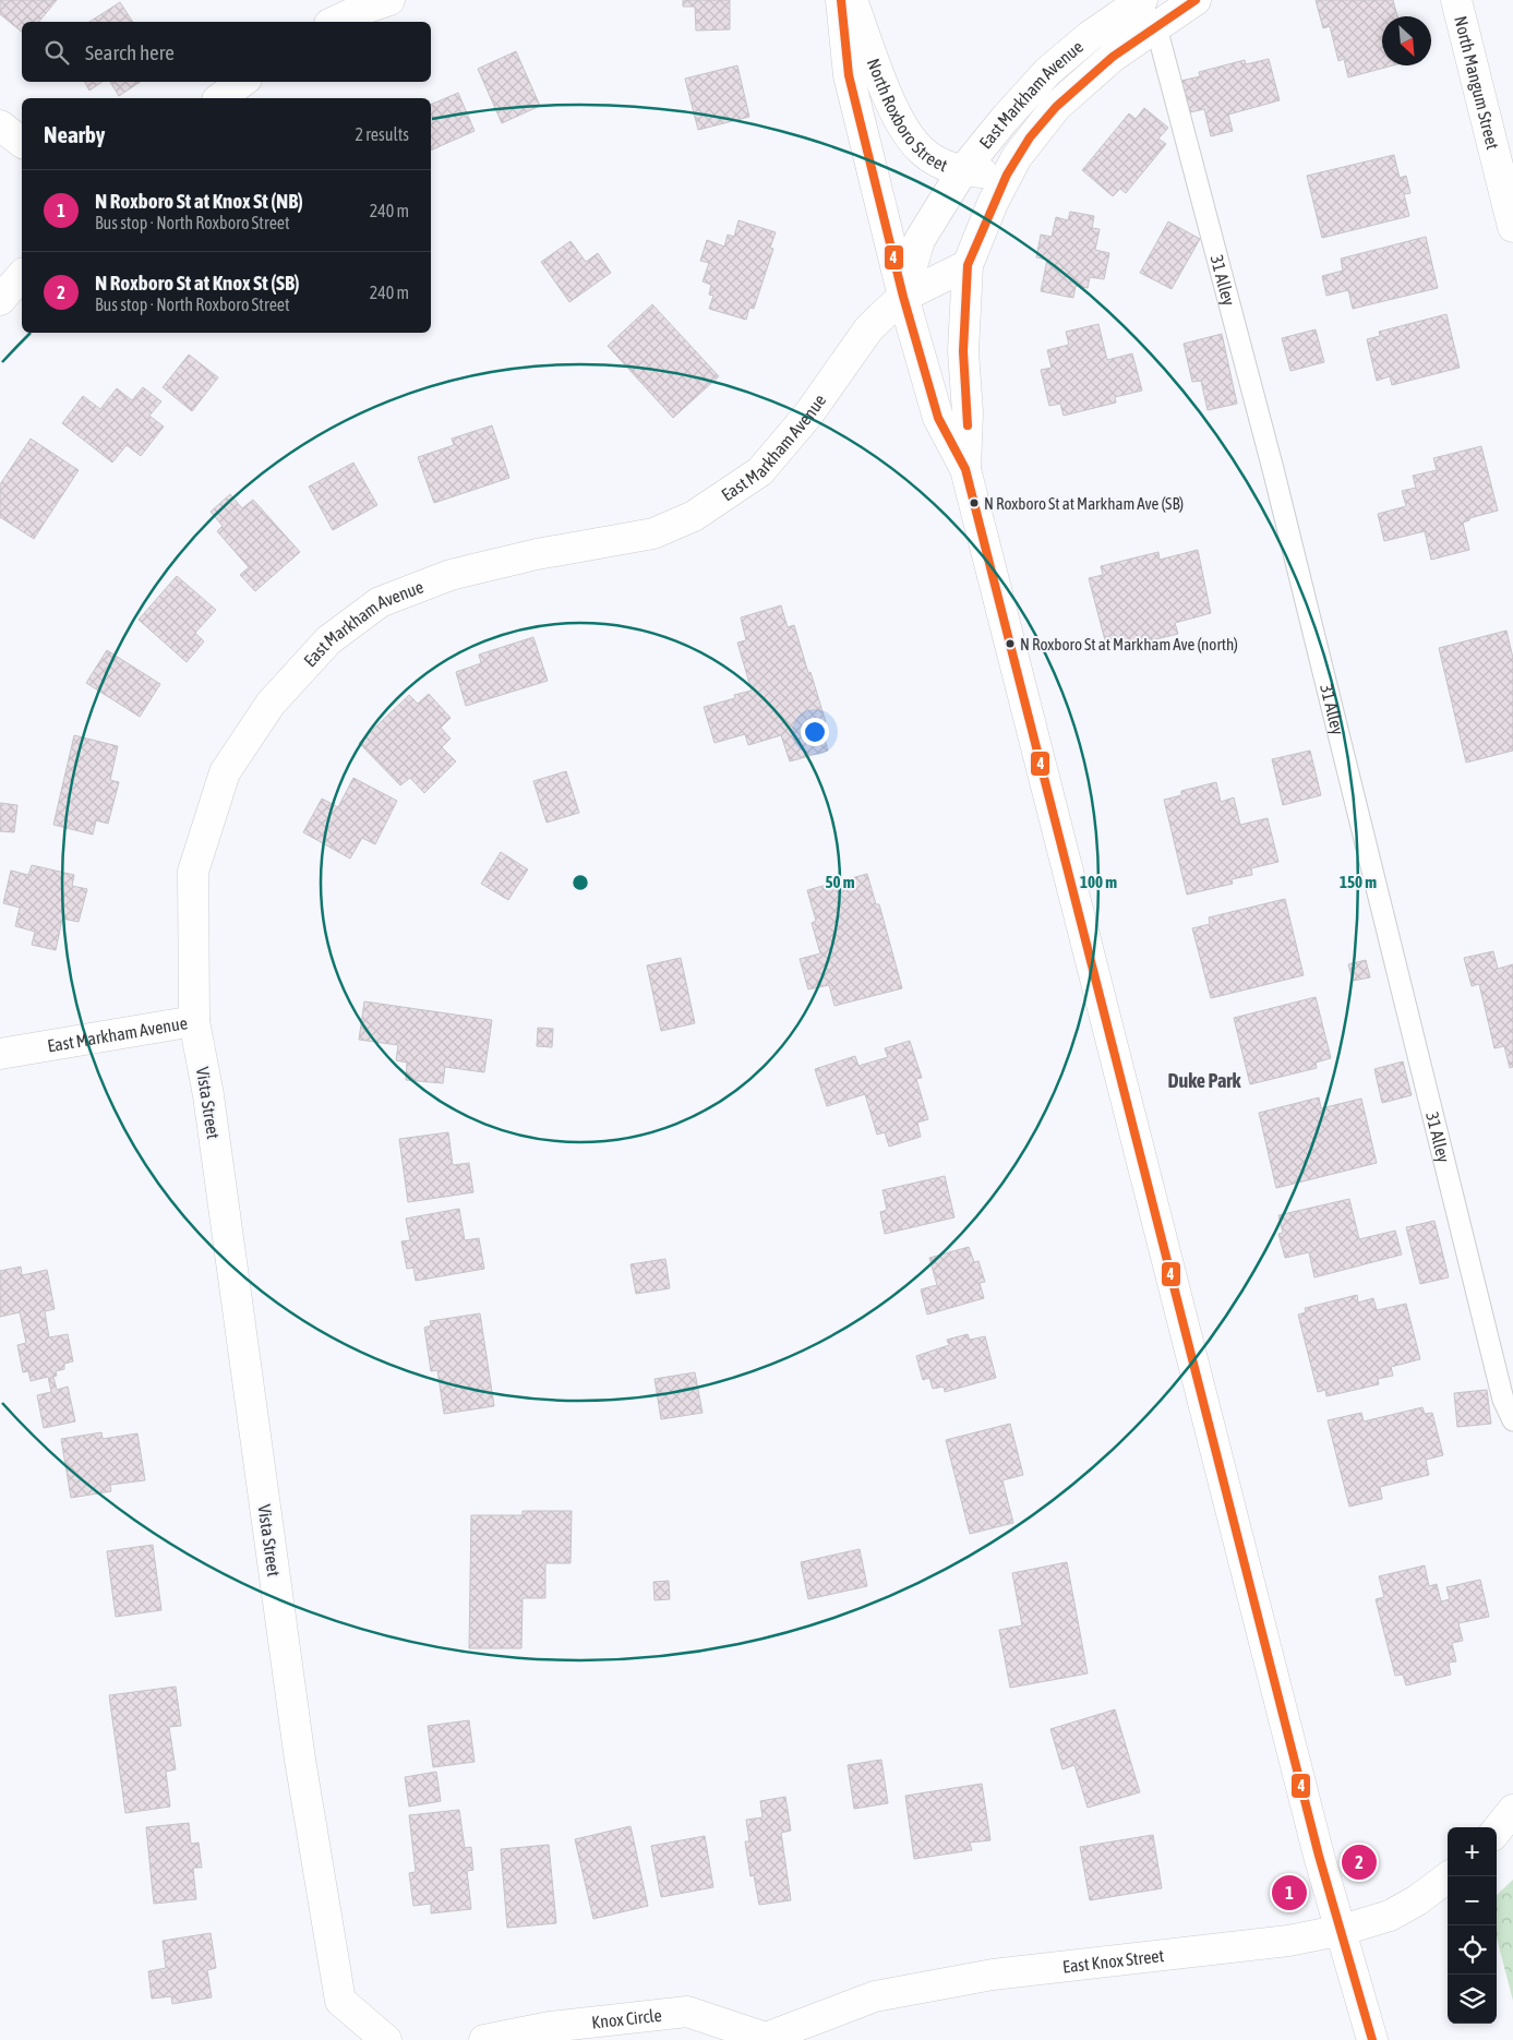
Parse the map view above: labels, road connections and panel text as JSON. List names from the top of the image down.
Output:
{
  "streets": {
    "street": [
      "North Mangum Street",
      "East Markham Avenue",
      "North Roxboro Street",
      "Vista Street",
      "East Knox Street",
      "Knox Circle"
    ],
    "lane": ["31 Alley"]
  },
  "crossings": [
    ["East Markham Avenue", "North Roxboro Street"],
    ["East Markham Avenue", "31 Alley"],
    ["East Markham Avenue", "Vista Street"],
    ["North Roxboro Street", "East Knox Street"],
    ["East Knox Street", "Knox Circle"]
  ],
  "districts": ["Duke Park"],
  "places": ["N Roxboro St at Markham Ave (SB)", "N Roxboro St at Markham Ave (north)"],
  "lines": ["transit line 4"],
  "north": "bottom right",
  "page": {
    "search": "Search here",
    "heading": ["Nearby", "2 results"],
    "list": [
      {
        "mark": "1",
        "name": "N Roxboro St at Knox St (NB)",
        "note": "Bus stop · North Roxboro Street",
        "value": "240 m"
      },
      {
        "mark": "2",
        "name": "N Roxboro St at Knox St (SB)",
        "note": "Bus stop · North Roxboro Street",
        "value": "240 m"
      }
    ],
    "map_buttons": ["+", "−"],
    "pins": ["2", "1"]
  },
  "rings": ["50 m", "100 m", "150 m"]
}
